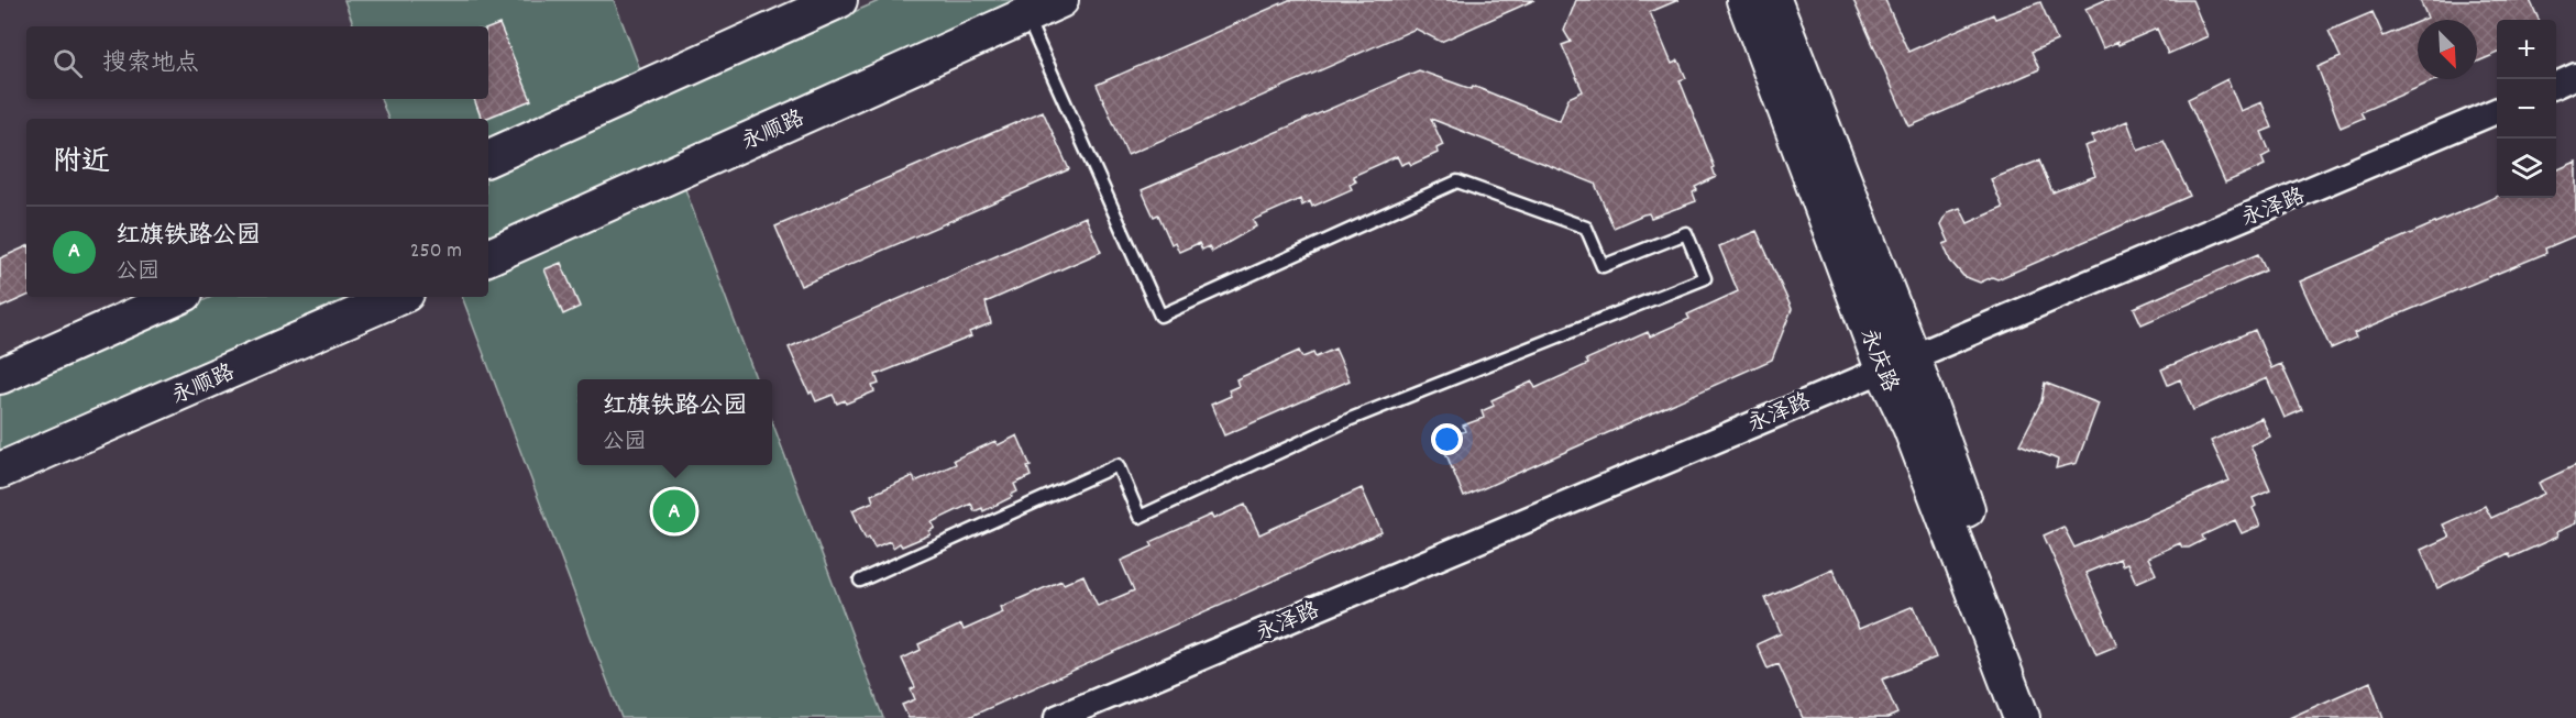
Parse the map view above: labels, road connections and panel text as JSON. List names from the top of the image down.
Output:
{
  "streets": {
    "main road": ["永顺路", "永庆路"],
    "street": ["永泽路"]
  },
  "crossings": [
    ["永泽路", "永庆路"]
  ],
  "north": "bottom right",
  "page": {
    "map_buttons": ["+", "−"],
    "search": "搜索地点",
    "heading": "附近",
    "list": [
      {
        "mark": "A",
        "name": "红旗铁路公园",
        "note": "公园",
        "value": "250 m"
      }
    ],
    "popup": ["红旗铁路公园", "公园"],
    "pins": "A"
  }
}
